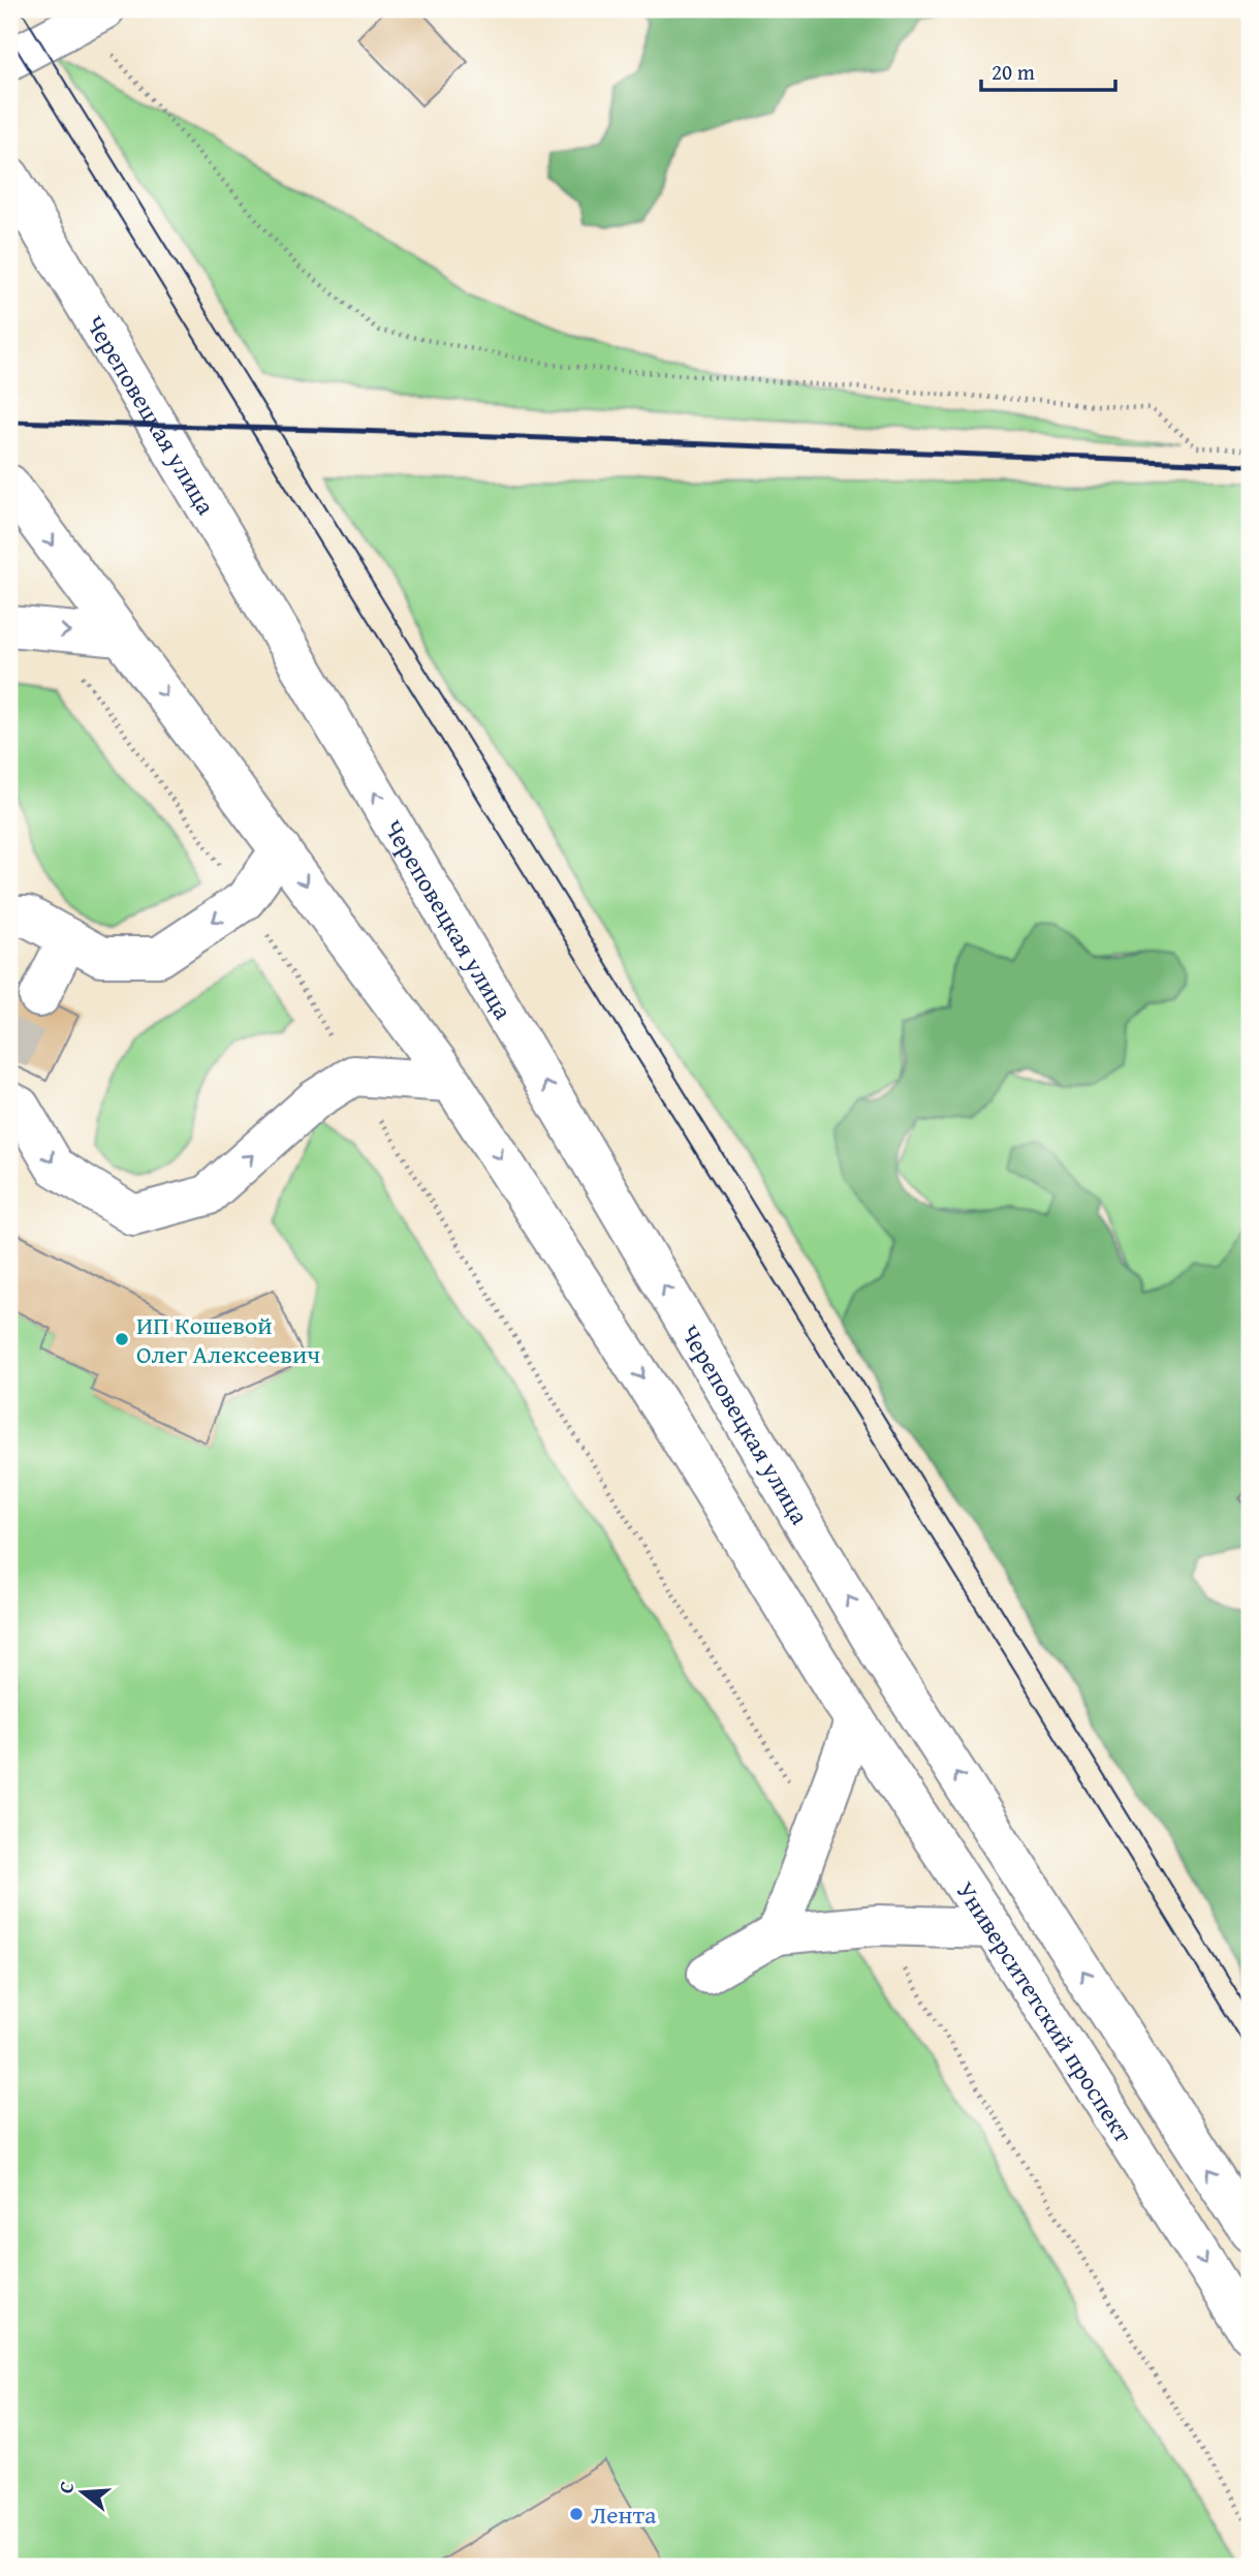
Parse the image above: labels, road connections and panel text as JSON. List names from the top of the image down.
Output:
{
  "streets": {
    "main road": ["Череповецкая улица", "Университетский проспект"]
  },
  "one_way": ["Университетский проспект"],
  "places": ["ИП Кошевой Олег Алексеевич", "Лента"],
  "scale_bar": "20 m",
  "north": "left"
}
